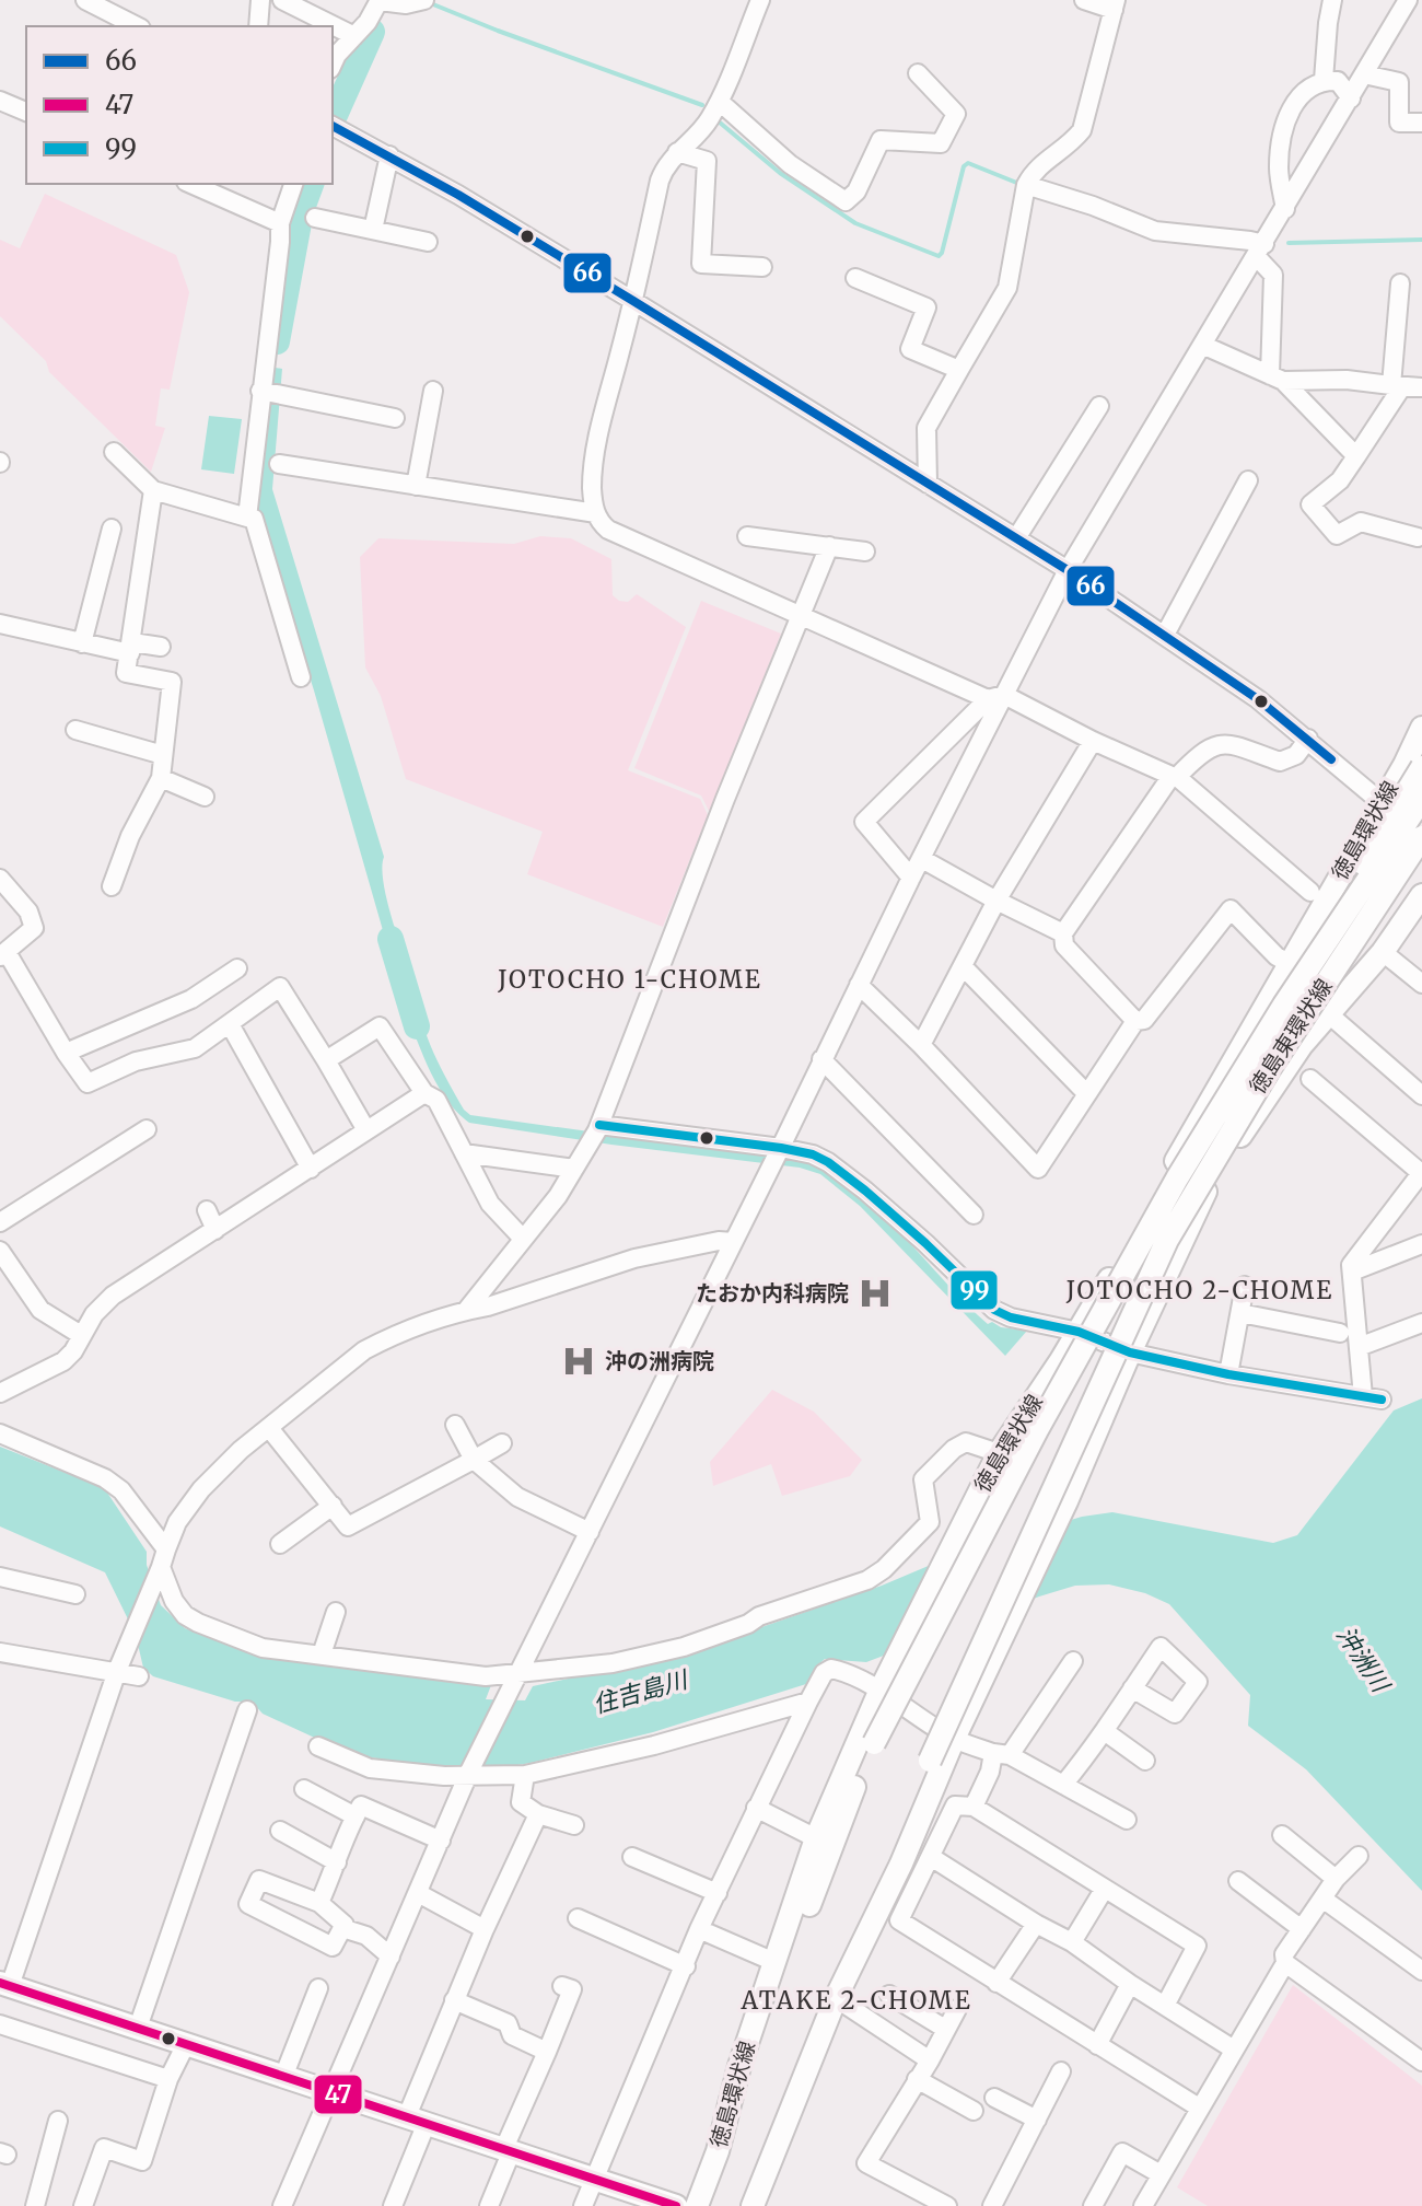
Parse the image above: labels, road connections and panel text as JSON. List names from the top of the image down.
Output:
{
  "streets": {
    "main road": ["徳島環状線", "徳島東環状線"]
  },
  "districts": ["JOTOCHO 1-CHOME", "JOTOCHO 2-CHOME", "ATAKE 2-CHOME"],
  "water": ["沖洲川", "住吉島川"],
  "places": {
    "hospital": ["たおか内科病院", "沖の洲病院"]
  },
  "lines": ["transit line 66", "transit line 99", "transit line 47"],
  "legend": ["66", "47", "99"]
}
